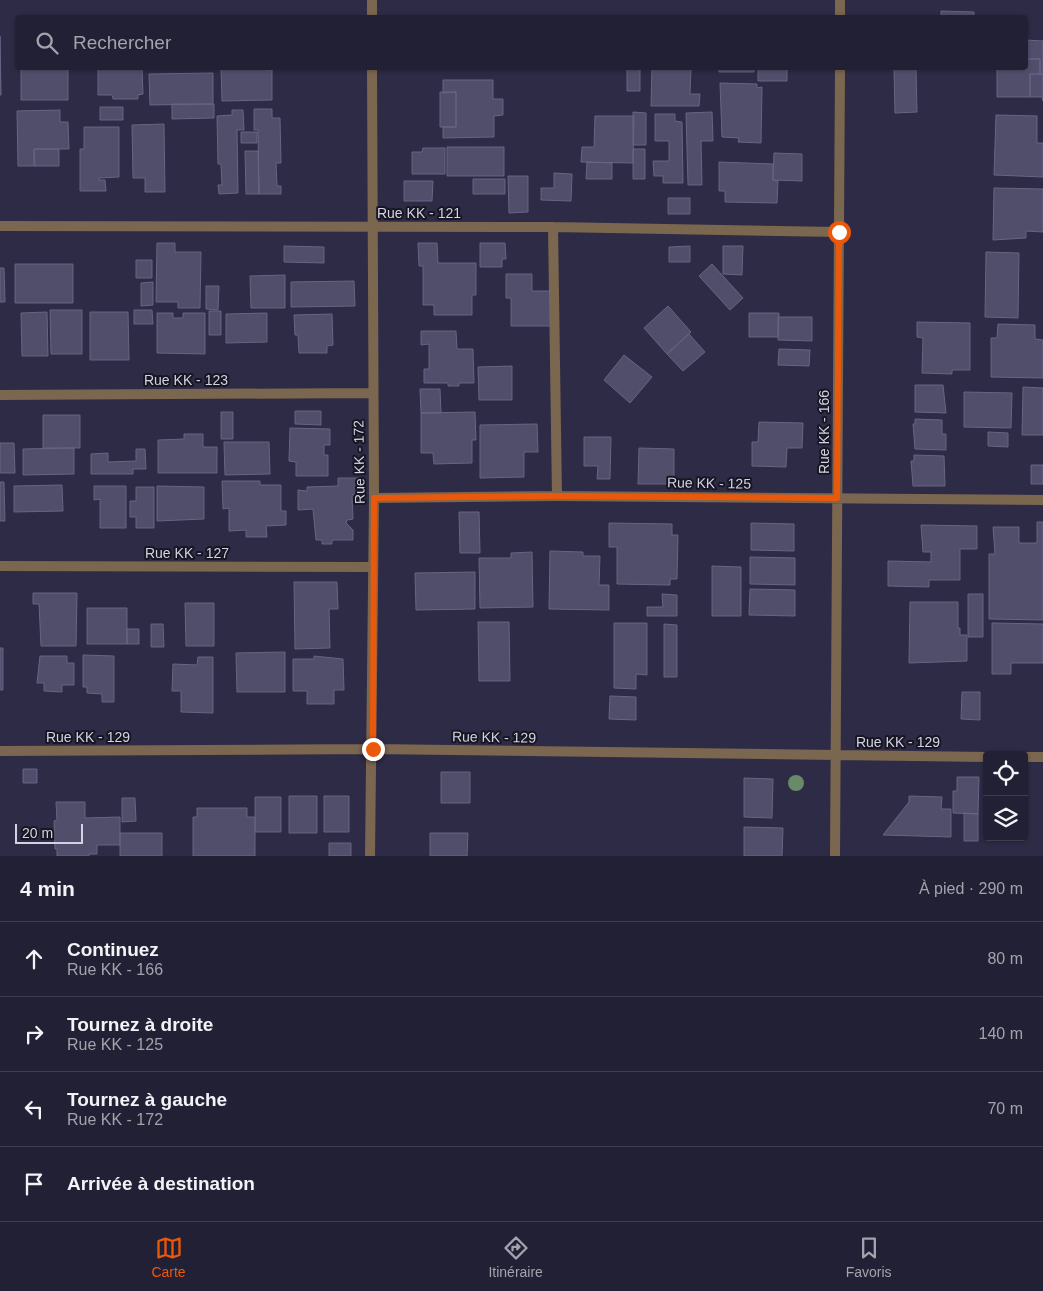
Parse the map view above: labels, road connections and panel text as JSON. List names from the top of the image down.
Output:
{
  "streets": {
    "street": [
      "Rue KK - 121",
      "Rue KK - 123",
      "Rue KK - 166",
      "Rue KK - 172",
      "Rue KK - 125",
      "Rue KK - 127",
      "Rue KK - 129"
    ]
  },
  "crossings": [
    ["Rue KK - 121", "Rue KK - 166"],
    ["Rue KK - 121", "Rue KK - 172"],
    ["Rue KK - 123", "Rue KK - 172"],
    ["Rue KK - 166", "Rue KK - 125"],
    ["Rue KK - 166", "Rue KK - 129"],
    ["Rue KK - 172", "Rue KK - 125"],
    ["Rue KK - 172", "Rue KK - 127"],
    ["Rue KK - 172", "Rue KK - 129"]
  ],
  "scale_bar": "20 m",
  "page": {
    "search": "Rechercher",
    "scale": "20 m",
    "heading": ["4 min", "À pied · 290 m"],
    "list": [
      ["Continuez", "Rue KK - 166", "80 m"],
      ["Tournez à droite", "Rue KK - 125", "140 m"],
      ["Tournez à gauche", "Rue KK - 172", "70 m"],
      "Arrivée à destination"
    ],
    "nav": ["Carte", "Itinéraire", "Favoris"]
  }
}
